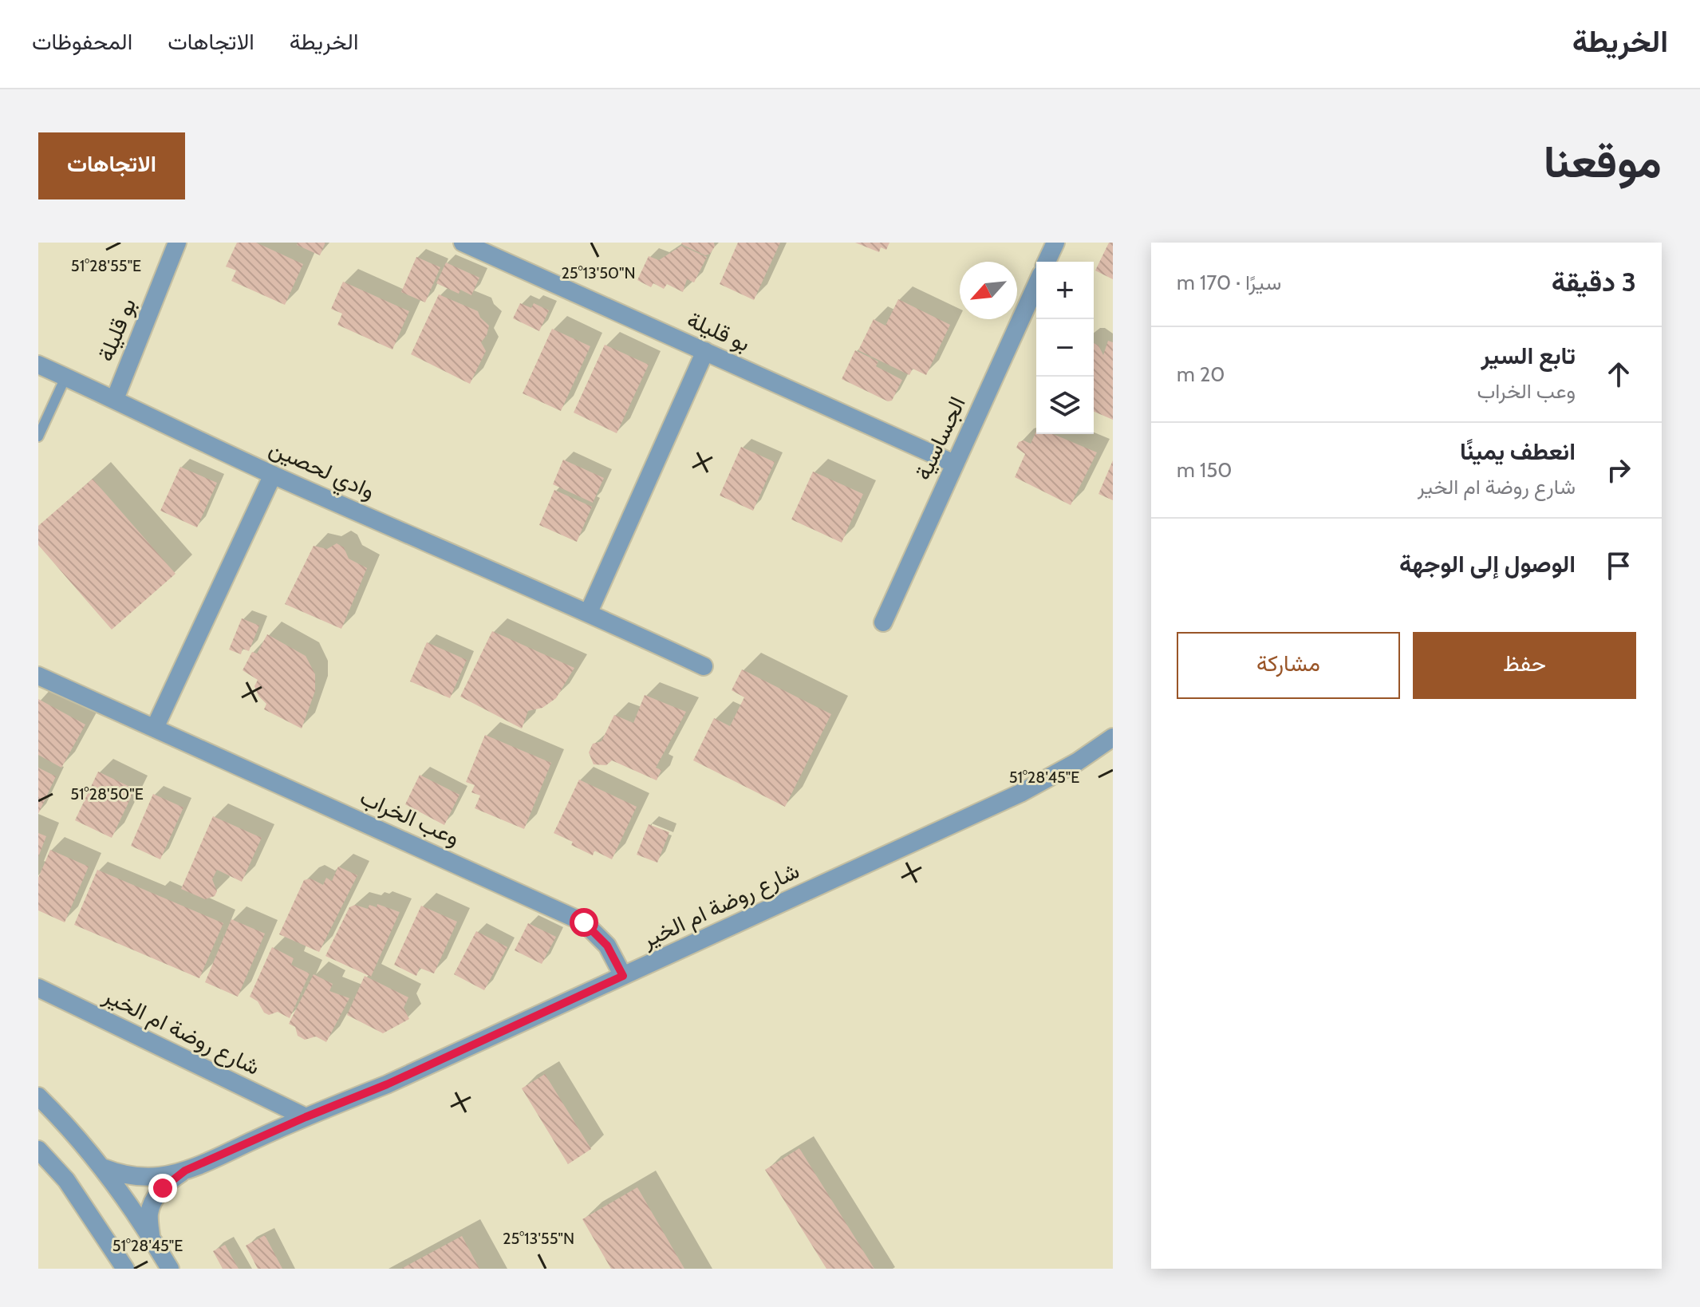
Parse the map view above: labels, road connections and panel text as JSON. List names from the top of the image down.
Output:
{
  "streets": {
    "street": [
      "بو قليلة",
      "الجساسية",
      "وادي لحصين",
      "وعب الخراب",
      "شارع روضة ام الخير"
    ]
  },
  "crossings": [
    ["بو قليلة", "الجساسية"],
    ["بو قليلة", "وادي لحصين"],
    ["وعب الخراب", "شارع روضة ام الخير"]
  ],
  "north": "bottom left",
  "page": {
    "header": "الخريطة",
    "nav": ["الخريطة", "الاتجاهات", "المحفوظات"],
    "title": "موقعنا",
    "buttons": [
      "الاتجاهات",
      ["حفظ", "مشاركة"]
    ],
    "heading": ["3 دقيقة", "سيرًا · 170 m"],
    "map_buttons": ["+", "−"],
    "list": [
      ["تابع السير", "وعب الخراب", "20 m"],
      ["انعطف يمينًا", "شارع روضة ام الخير", "150 m"],
      "الوصول إلى الوجهة"
    ]
  },
  "coordinates": [
    "51°28'55\"E",
    "25°13'50\"N",
    "51°28'45\"E",
    "51°28'50\"E",
    "25°13'55\"N"
  ]
}
